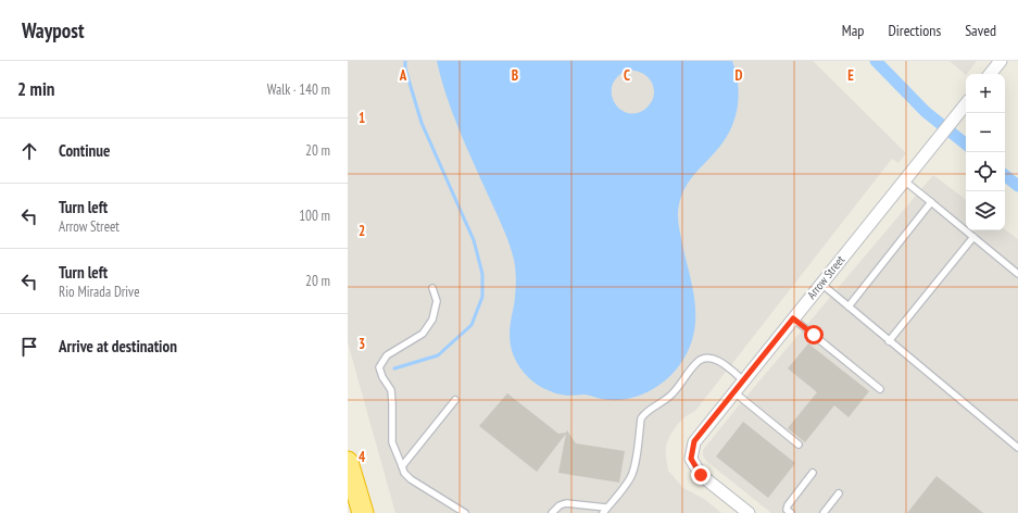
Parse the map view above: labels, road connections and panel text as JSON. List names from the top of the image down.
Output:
{
  "streets": {
    "street": ["Arrow Street"]
  },
  "page": {
    "header": "Waypost",
    "nav": ["Map", "Directions", "Saved"],
    "heading": ["2 min", "Walk · 140 m"],
    "map_buttons": ["+", "−"],
    "list": [
      ["Continue", "20 m"],
      ["Turn left", "Arrow Street", "100 m"],
      ["Turn left", "Rio Mirada Drive", "20 m"],
      "Arrive at destination"
    ]
  },
  "grid": {
    "columns": [
      "A",
      "B",
      "C",
      "D",
      "E"
    ],
    "rows": [
      "1",
      "2",
      "3",
      "4"
    ]
  }
}
